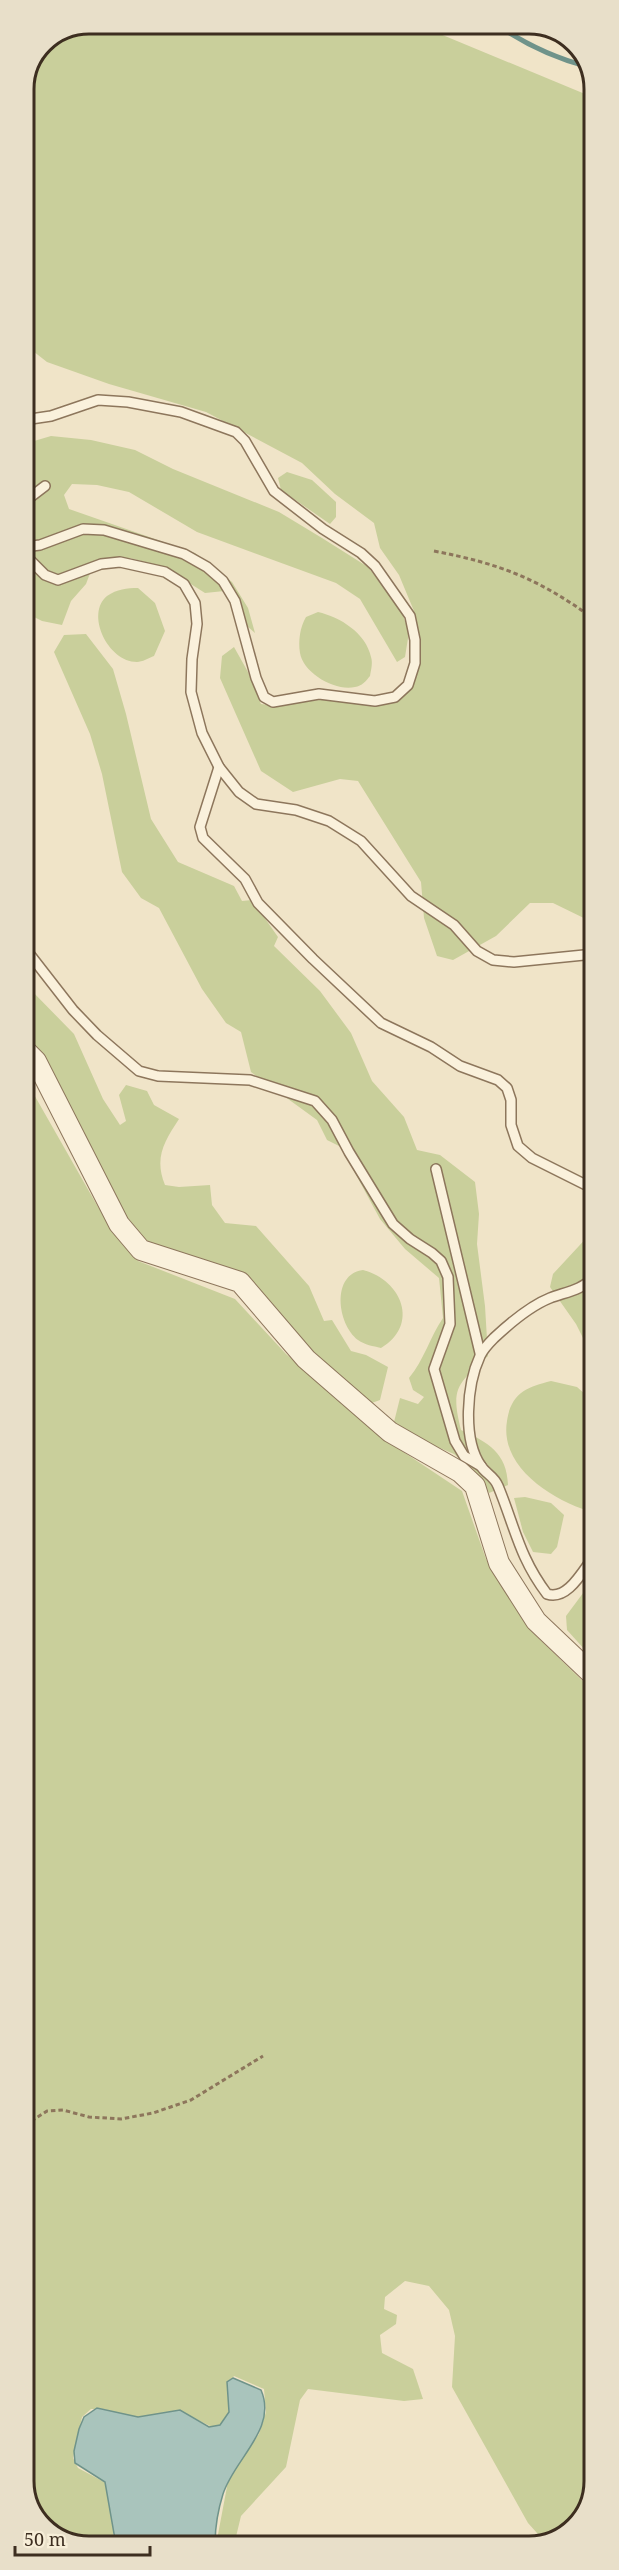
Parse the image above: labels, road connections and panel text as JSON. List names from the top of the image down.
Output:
{
  "scale_bar": "50 m"
}
